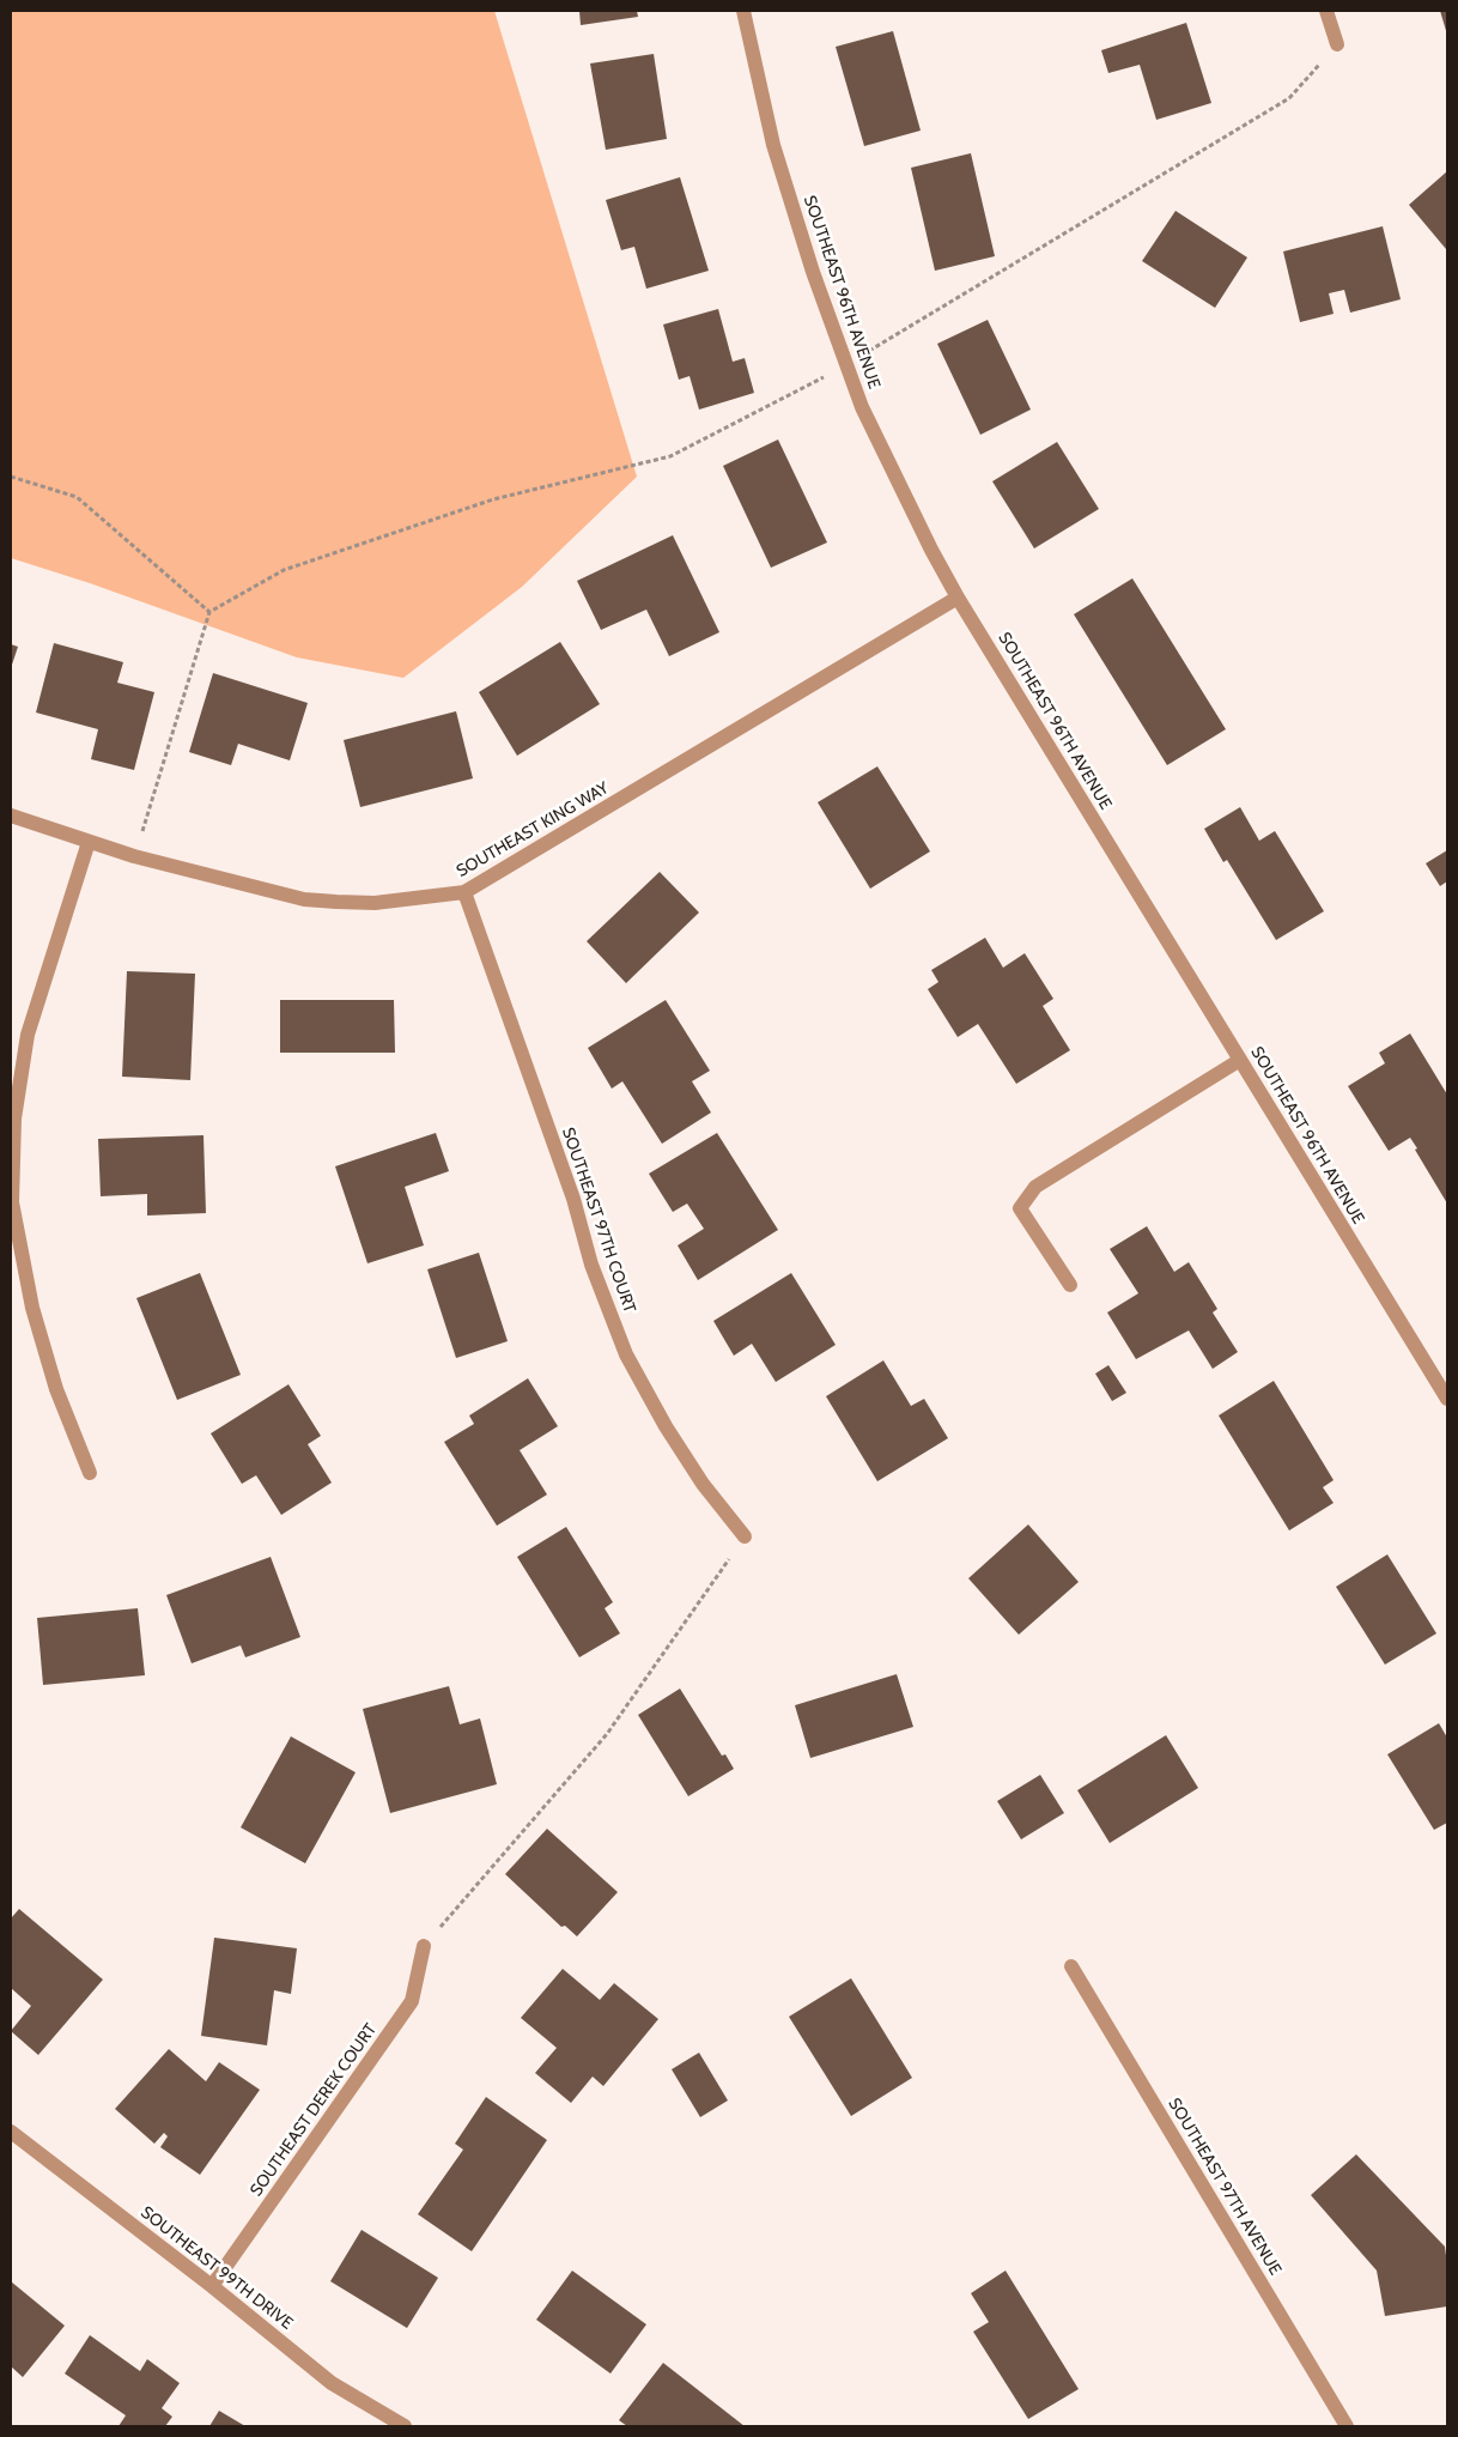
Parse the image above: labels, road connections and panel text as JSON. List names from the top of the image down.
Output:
{
  "streets": {
    "street": [
      "SOUTHEAST 96TH AVENUE",
      "SOUTHEAST KING WAY",
      "SOUTHEAST 97TH COURT",
      "SOUTHEAST DEREK COURT",
      "SOUTHEAST 97TH AVENUE",
      "SOUTHEAST 99TH DRIVE"
    ]
  },
  "crossings": [
    ["SOUTHEAST 96TH AVENUE", "SOUTHEAST KING WAY"],
    ["SOUTHEAST KING WAY", "SOUTHEAST 97TH COURT"],
    ["SOUTHEAST DEREK COURT", "SOUTHEAST 99TH DRIVE"]
  ]
}
